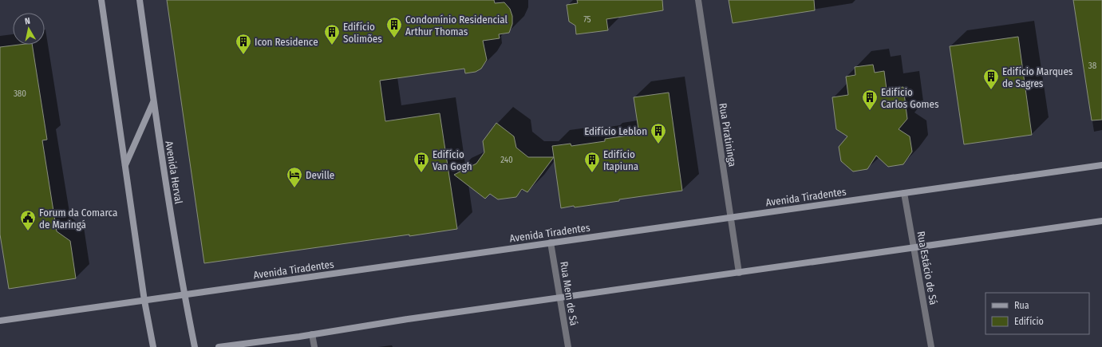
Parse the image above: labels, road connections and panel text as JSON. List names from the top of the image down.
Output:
{
  "streets": {
    "main road": ["Avenida Herval", "Avenida Tiradentes"],
    "street": ["Rua Piratininga", "Rua Estácio de Sá", "Rua Mem de Sá"]
  },
  "crossings": [
    ["Rua Piratininga", "Avenida Tiradentes"],
    ["Avenida Herval", "Avenida Tiradentes"],
    ["Avenida Tiradentes", "Rua Estácio de Sá"],
    ["Avenida Tiradentes", "Rua Mem de Sá"]
  ],
  "places": {
    "building": [
      "Condomínio Residencial Arthur Thomas",
      "Edifício Solimões",
      "Icon Residence",
      "Edifício Marques de Sagres",
      "Edifício Carlos Gomes",
      "Edifício Leblon",
      "Edifício Van Gogh",
      "Edifício Itapiuna"
    ],
    "hotel": ["Deville"],
    "public building": ["Forum da Comarca de Maringá"]
  },
  "house_numbers": [
    "75",
    "38",
    "380",
    "240"
  ],
  "legend": ["Rua", "Edifício"],
  "north": "top"
}
